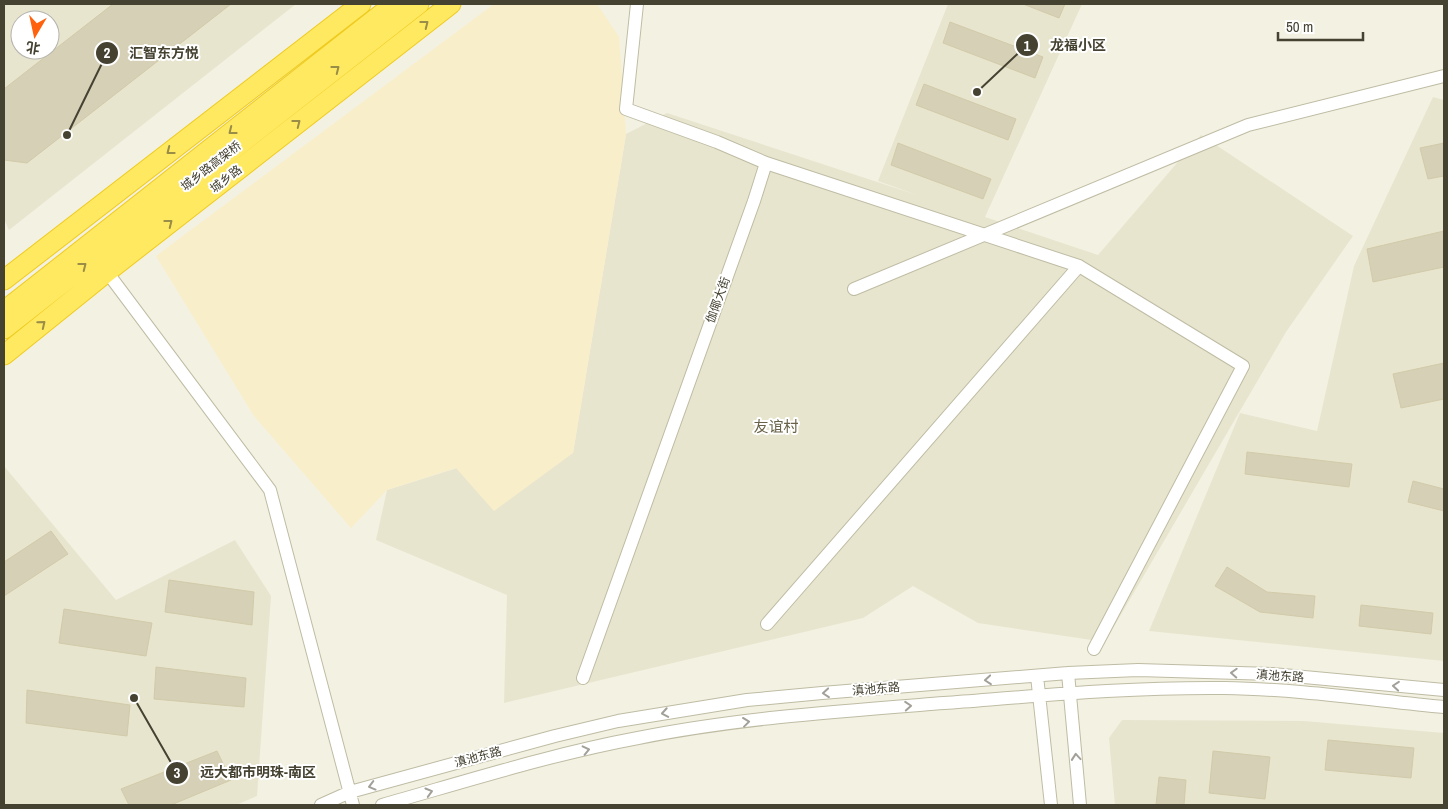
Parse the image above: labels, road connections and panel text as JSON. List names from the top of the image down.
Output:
{
  "streets": {
    "highway": ["城乡路高架桥", "城乡路"],
    "street": ["伽倻大街", "滇池东路"]
  },
  "districts": ["友谊村"],
  "places": ["龙福小区", "汇智东方悦", "远大都市明珠-南区"],
  "scale_bar": "50 m",
  "north": "bottom"
}
